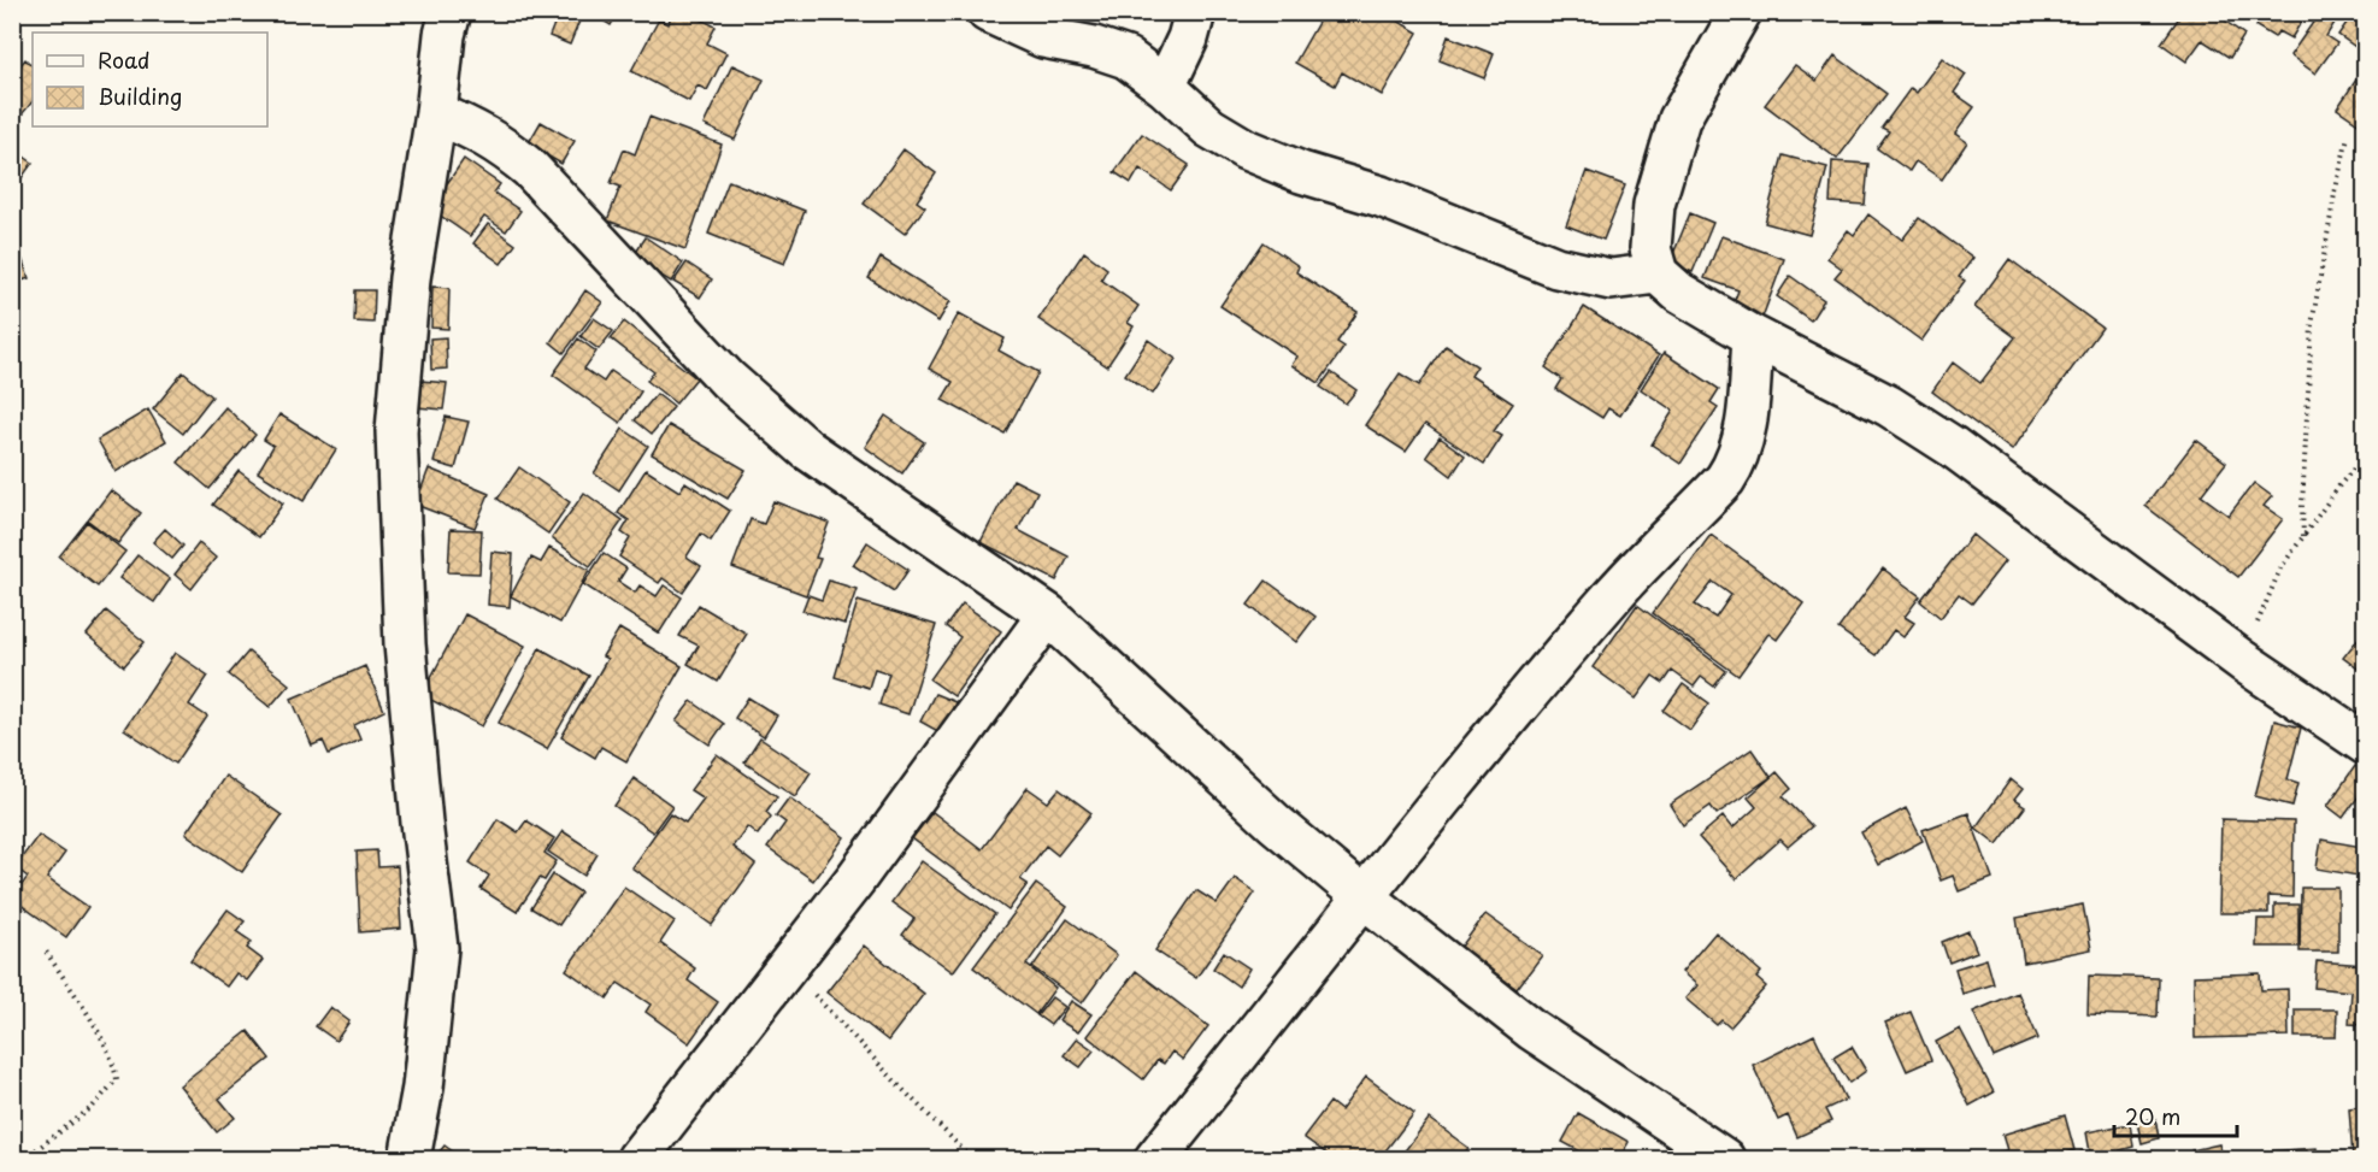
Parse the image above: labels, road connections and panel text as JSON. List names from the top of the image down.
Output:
{
  "legend": ["Road", "Building"],
  "scale_bar": "20 m"
}
